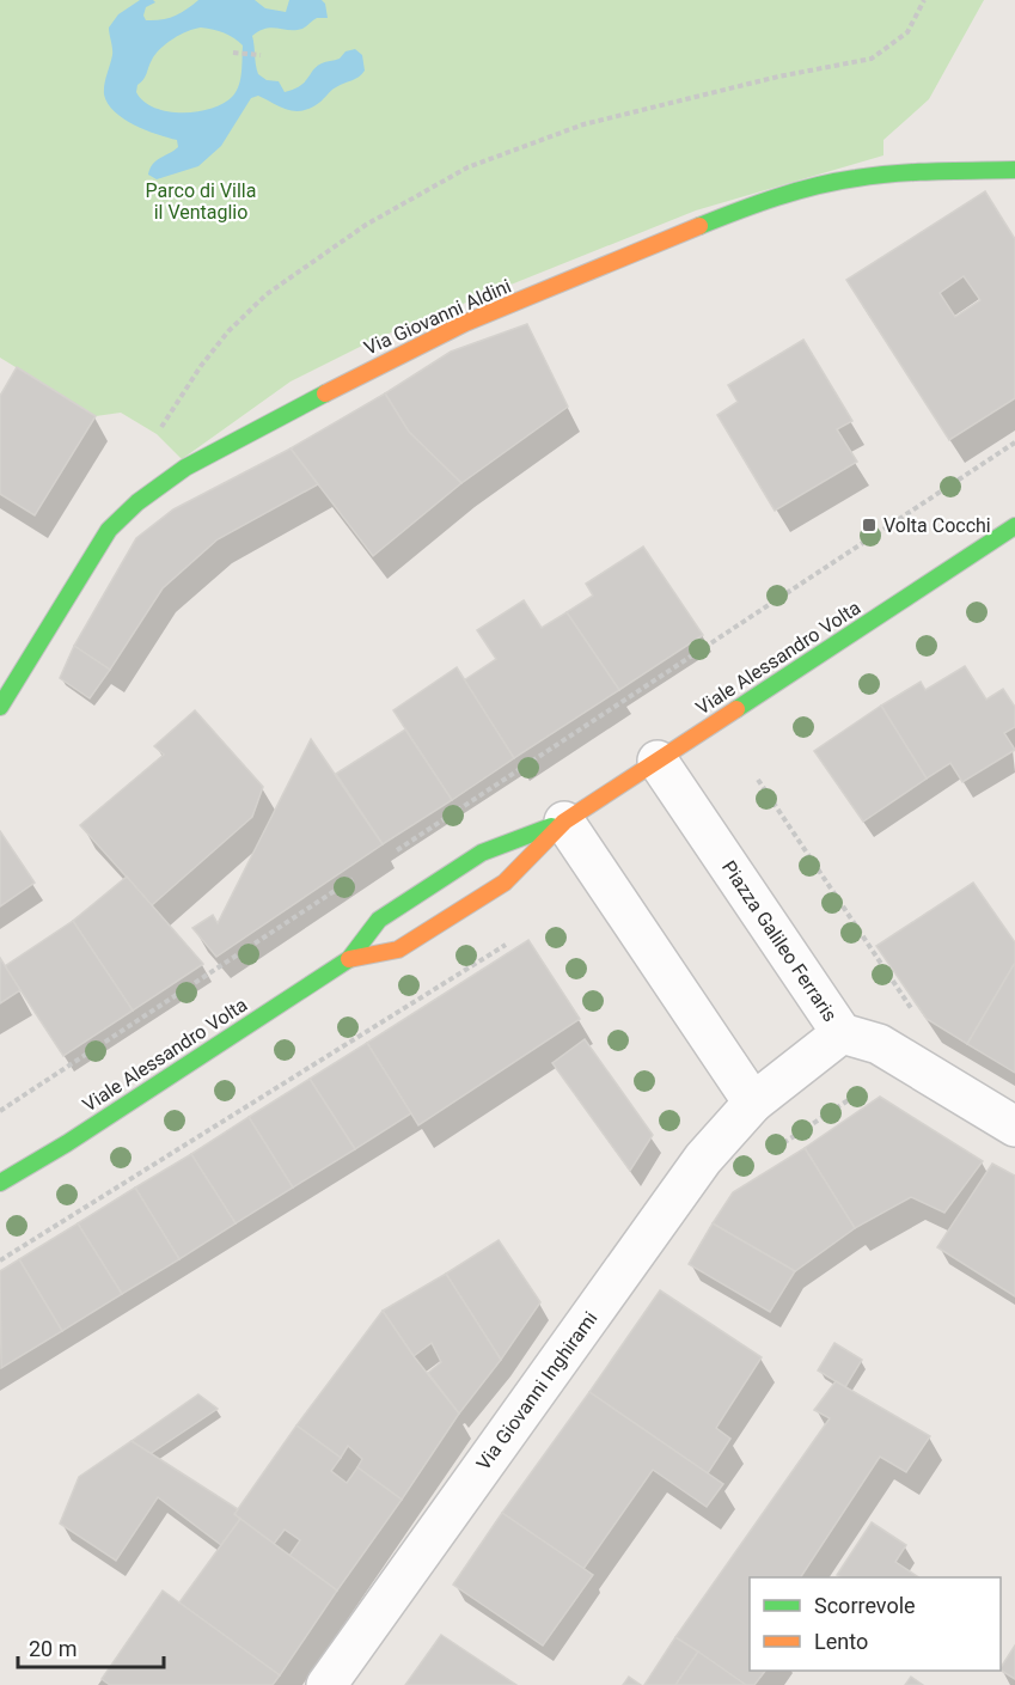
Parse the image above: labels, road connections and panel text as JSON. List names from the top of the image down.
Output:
{
  "streets": {
    "main road": ["Via Giovanni Aldini", "Viale Alessandro Volta"],
    "street": ["Piazza Galileo Ferraris", "Via Giovanni Inghirami"]
  },
  "crossings": [
    ["Viale Alessandro Volta", "Piazza Galileo Ferraris"],
    ["Piazza Galileo Ferraris", "Via Giovanni Inghirami"]
  ],
  "parks": ["Parco di Villa il Ventaglio"],
  "places": {
    "transit": ["Volta Cocchi"]
  },
  "legend": ["Scorrevole", "Lento"],
  "scale_bar": "20 m"
}
